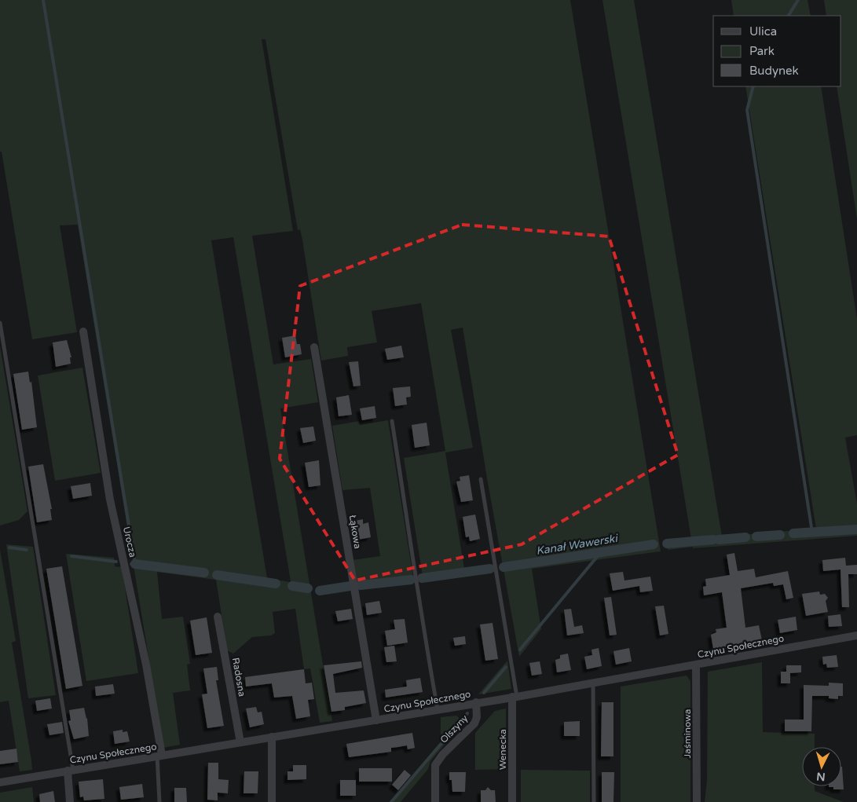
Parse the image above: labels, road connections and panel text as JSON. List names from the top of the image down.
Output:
{
  "streets": {
    "street": [
      "Łąkowa",
      "Urocza",
      "Czynu Społecznego",
      "Radosna",
      "Olszyny",
      "Jaśminowa",
      "Wenecka"
    ]
  },
  "crossings": [
    ["Łąkowa", "Czynu Społecznego"],
    ["Urocza", "Czynu Społecznego"],
    ["Czynu Społecznego", "Radosna"],
    ["Czynu Społecznego", "Olszyny"],
    ["Czynu Społecznego", "Jaśminowa"],
    ["Czynu Społecznego", "Wenecka"]
  ],
  "water": ["Kanał Wawerski"],
  "legend": ["Ulica", "Park", "Budynek"],
  "north": "bottom"
}
